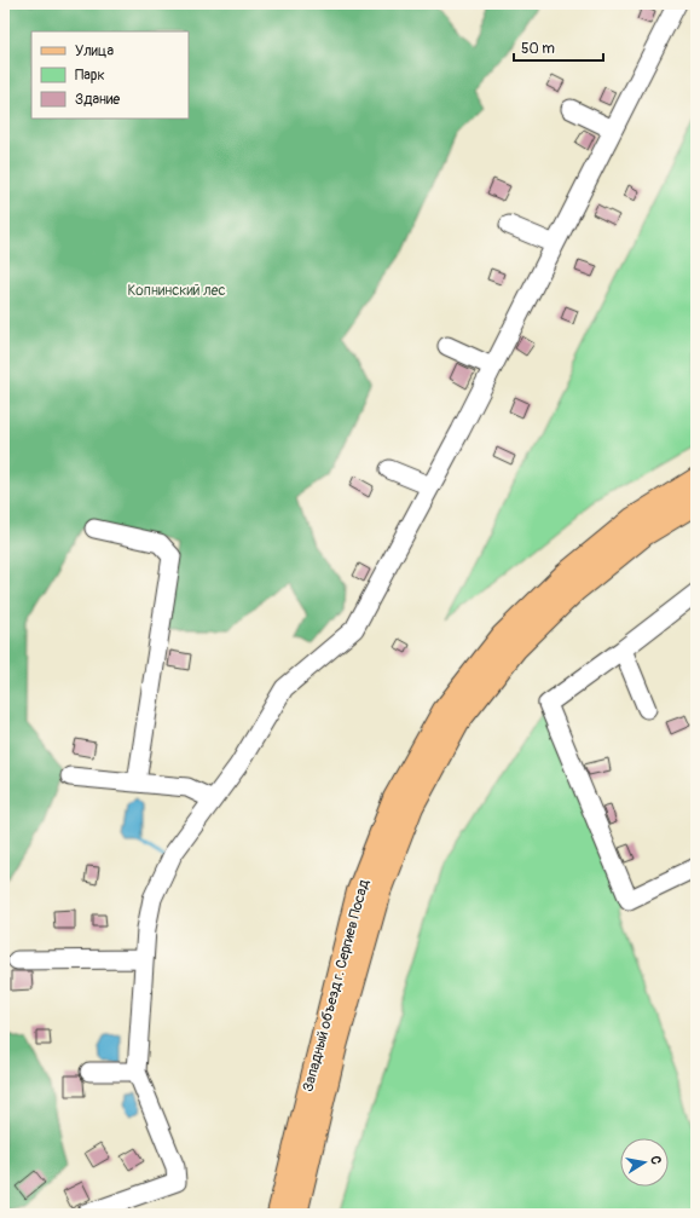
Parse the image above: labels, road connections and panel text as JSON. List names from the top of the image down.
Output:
{
  "streets": {
    "main road": ["Западный объезд г. Сергиев Посад"]
  },
  "parks": ["Копнинский лес"],
  "legend": ["Улица", "Парк", "Здание"],
  "scale_bar": "50 m",
  "north": "right"
}
